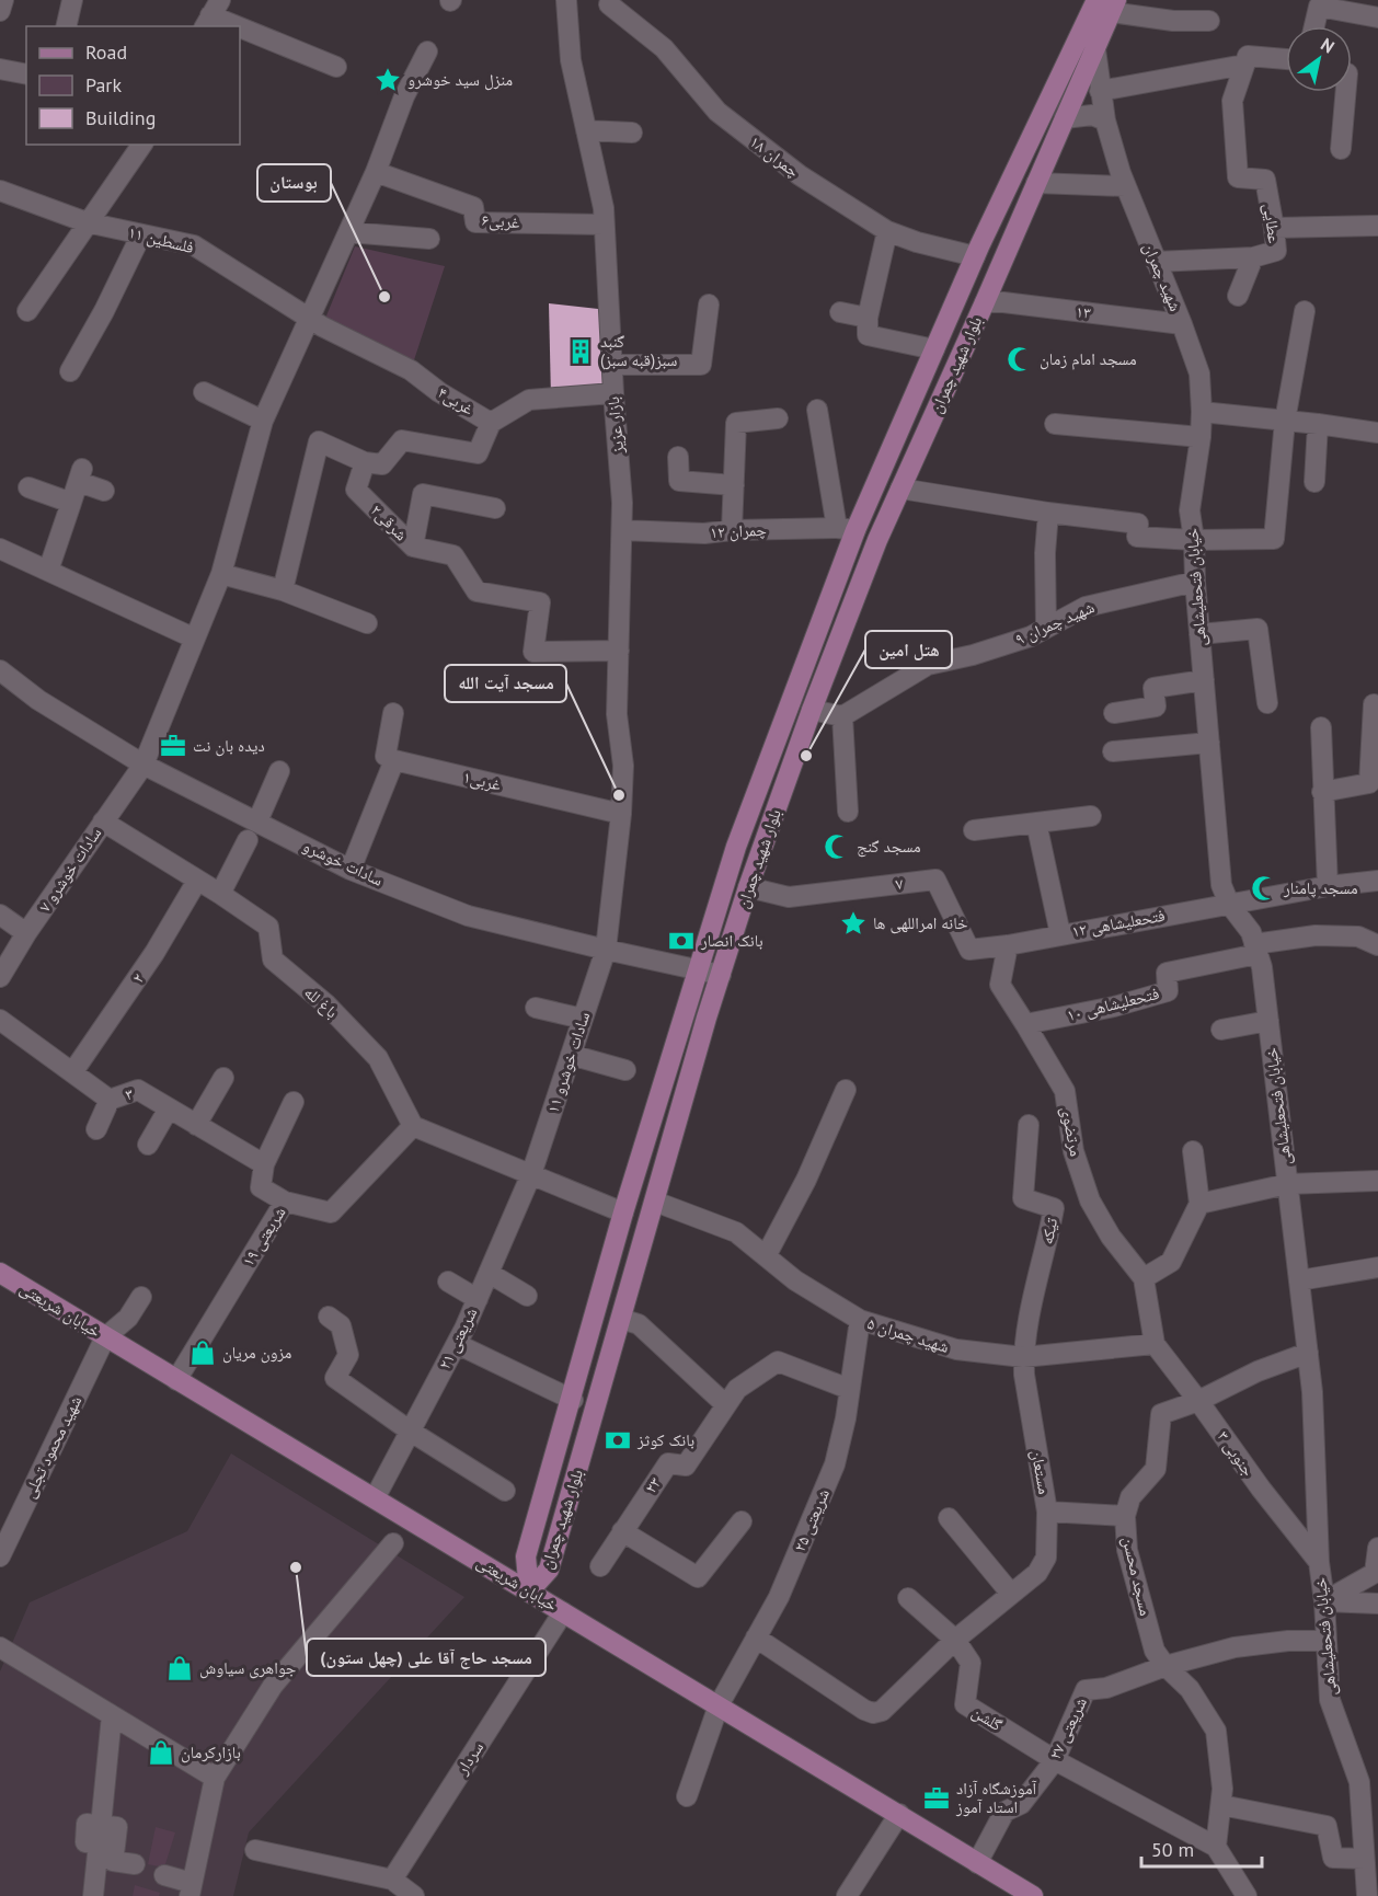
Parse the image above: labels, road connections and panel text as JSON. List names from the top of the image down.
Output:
{
  "streets": {
    "main road": ["بلوار شهید چمران", "خیابان شریعتی"],
    "street": [
      "چمران ۱۸",
      "غربی۶",
      "عطایی",
      "فلسطین ۱۱",
      "شهید چمران",
      "۱۳",
      "غربی۴",
      "بازار عزیز",
      "شرقی۲",
      "چمران ۱۲",
      "خیابان فتحعلیشاهی",
      "شهید چمران ۹",
      "غربی۱",
      "سادات خوشرو",
      "سادات خوشرو ۷",
      "۷",
      "فتحعلیشاهی ۱۲",
      "۲",
      "باغ لله",
      "فتحعلیشاهی ۱۰",
      "سادات خوشرو ۱۱",
      "۳",
      "مرتضوی",
      "تیکه",
      "شریعتی ۱۹",
      "شهید چمران ۵",
      "شریعتی ۲۱",
      "شهید محمود تجلی",
      "۳ جنوبی",
      "مستعان",
      "۲۳",
      "شریعتی ۲۵",
      "مسجد محسن",
      "گلشن",
      "شریعتی ۲۷",
      "سردار"
    ]
  },
  "crossings": [
    ["چمران ۱۸", "بلوار شهید چمران"],
    ["غربی۶", "بازار عزیز"],
    ["غربی۶", "سادات خوشرو ۷"],
    ["عطایی", "شهید چمران"],
    ["فلسطین ۱۱", "غربی۴"],
    ["فلسطین ۱۱", "سادات خوشرو ۷"],
    ["شهید چمران", "۱۳"],
    ["شهید چمران", "بلوار شهید چمران"],
    ["شهید چمران", "خیابان فتحعلیشاهی"],
    ["۱۳", "بلوار شهید چمران"],
    ["بلوار شهید چمران", "چمران ۱۲"],
    ["بلوار شهید چمران", "سادات خوشرو"],
    ["بلوار شهید چمران", "۷"],
    ["بلوار شهید چمران", "خیابان شریعتی"],
    ["بلوار شهید چمران", "شهید چمران ۵"],
    ["غربی۴", "بازار عزیز"],
    ["غربی۴", "سادات خوشرو ۷"],
    ["بازار عزیز", "شرقی۲"],
    ["بازار عزیز", "چمران ۱۲"],
    ["بازار عزیز", "غربی۱"],
    ["بازار عزیز", "سادات خوشرو ۱۱"],
    ["خیابان فتحعلیشاهی", "شهید چمران ۹"],
    ["خیابان فتحعلیشاهی", "فتحعلیشاهی ۱۲"],
    ["خیابان فتحعلیشاهی", "فتحعلیشاهی ۱۰"],
    ["خیابان فتحعلیشاهی", "۳ جنوبی"],
    ["خیابان فتحعلیشاهی", "مسجد محسن"],
    ["خیابان فتحعلیشاهی", "شریعتی ۲۷"],
    ["غربی۱", "سادات خوشرو ۱۱"],
    ["سادات خوشرو", "سادات خوشرو ۷"],
    ["سادات خوشرو", "سادات خوشرو ۱۱"],
    ["سادات خوشرو ۷", "باغ لله"],
    ["۷", "فتحعلیشاهی ۱۲"],
    ["۷", "مرتضوی"],
    ["فتحعلیشاهی ۱۲", "مرتضوی"],
    ["۲", "باغ لله"],
    ["۲", "۳"],
    ["باغ لله", "شریعتی ۱۹"],
    ["فتحعلیشاهی ۱۰", "مرتضوی"],
    ["سادات خوشرو ۱۱", "شریعتی ۲۱"],
    ["تیکه", "شهید چمران ۵"],
    ["تیکه", "مستعان"],
    ["شریعتی ۱۹", "خیابان شریعتی"],
    ["خیابان شریعتی", "شریعتی ۲۱"],
    ["خیابان شریعتی", "شهید محمود تجلی"],
    ["خیابان شریعتی", "شریعتی ۲۵"],
    ["خیابان شریعتی", "شریعتی ۲۷"],
    ["خیابان شریعتی", "سردار"],
    ["شهید چمران ۵", "۳ جنوبی"],
    ["شهید چمران ۵", "مستعان"],
    ["شهید چمران ۵", "شریعتی ۲۵"],
    ["۳ جنوبی", "مسجد محسن"],
    ["مستعان", "مسجد محسن"],
    ["مسجد محسن", "شریعتی ۲۷"],
    ["گلشن", "شریعتی ۲۷"]
  ],
  "places": {
    "place": ["منزل سید خوشرو", "خانه امراللهی ها"],
    "other": [
      "بوستان",
      "هتل امین",
      "مسجد آیت الله",
      "مسجد حاج آقا علی (چهل ستون)"
    ],
    "building": ["گنبد سبز(قبه سبز)"],
    "mosque": ["مسجد امام زمان", "مسجد گنج", "مسجد پامنار"],
    "office": ["دیده بان نت", "آموزشگاه آزاد استاد آموز"],
    "bank": ["بانک انصار", "بانک کوثز"],
    "shop": ["مزون مریان", "جواهری سیاوش", "بازارکرمان"]
  },
  "legend": ["Road", "Park", "Building"],
  "scale_bar": "50 m",
  "north": "top right"
}
